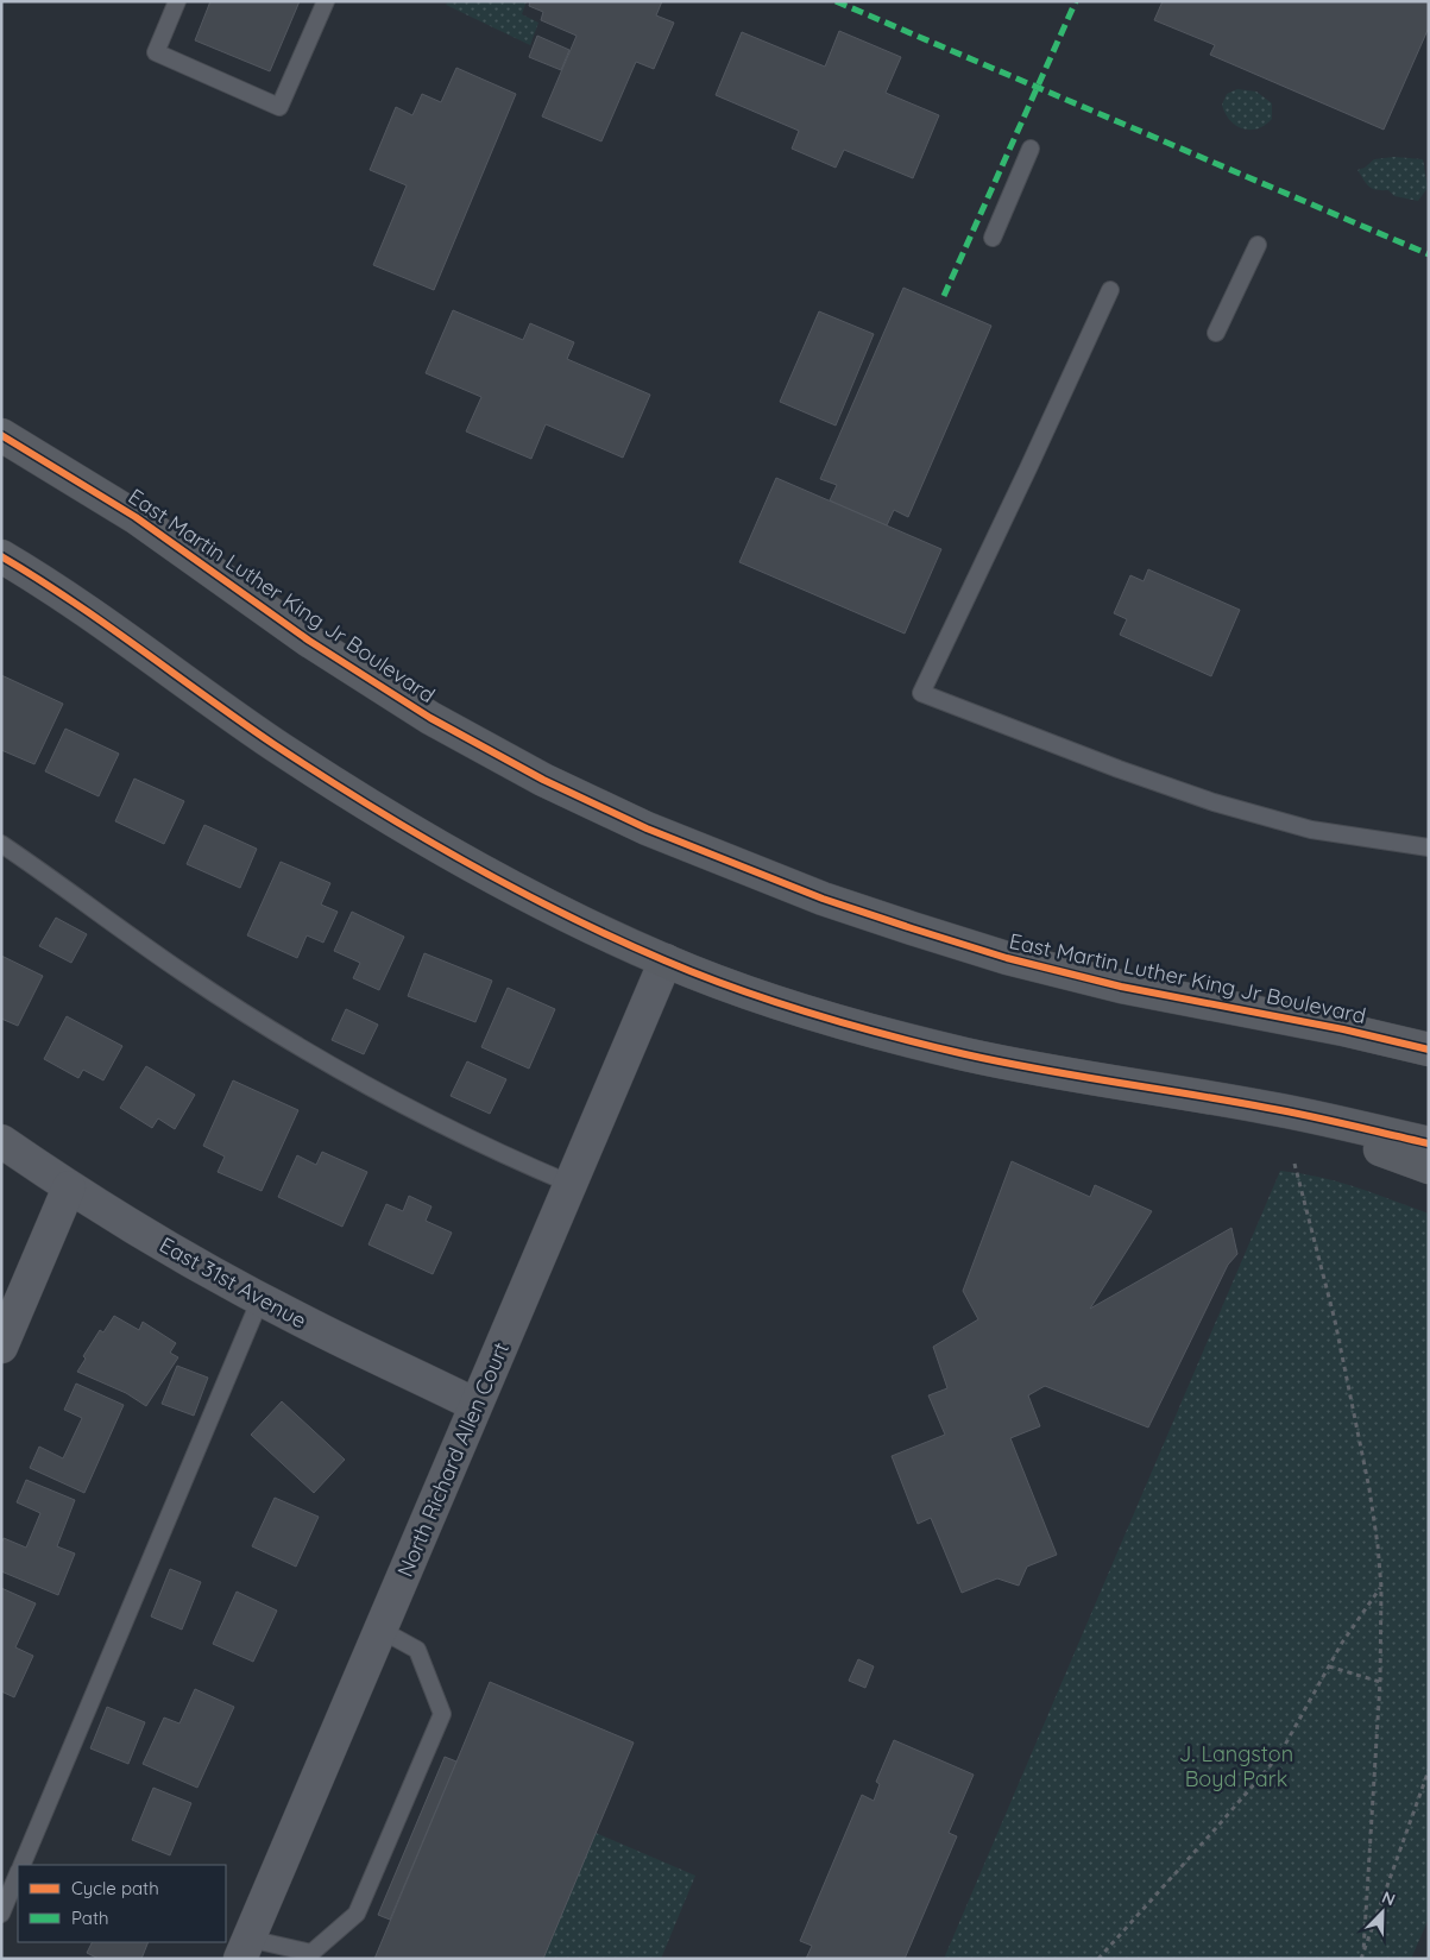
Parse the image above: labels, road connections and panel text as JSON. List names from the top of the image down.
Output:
{
  "streets": {
    "main road": ["East Martin Luther King Jr Boulevard"],
    "street": ["East 31st Avenue", "North Richard Allen Court"]
  },
  "crossings": [
    ["East 31st Avenue", "North Richard Allen Court"]
  ],
  "parks": ["J. Langston Boyd Park"],
  "legend": ["Cycle path", "Path"],
  "north": "top right"
}
